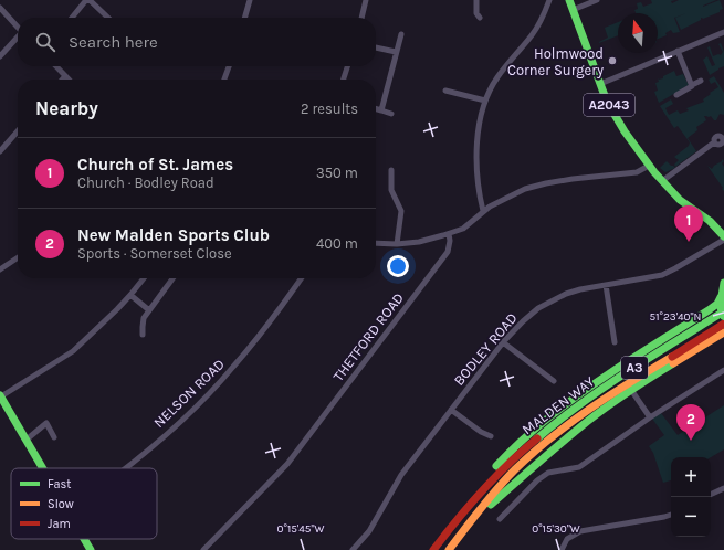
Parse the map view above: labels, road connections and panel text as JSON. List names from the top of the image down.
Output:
{
  "streets": {
    "main road": ["A2043", "A3", "MALDEN WAY"],
    "street": ["THETFORD ROAD", "BODLEY ROAD", "NELSON ROAD"]
  },
  "crossings": [
    ["A2043", "BODLEY ROAD"]
  ],
  "places": ["Holmwood Corner Surgery"],
  "legend": ["Fast", "Slow", "Jam"],
  "north": "top",
  "page": {
    "search": "Search here",
    "heading": ["Nearby", "2 results"],
    "list": [
      {
        "mark": "1",
        "name": "Church of St. James",
        "note": "Church · Bodley Road",
        "value": "350 m"
      },
      {
        "mark": "2",
        "name": "New Malden Sports Club",
        "note": "Sports · Somerset Close",
        "value": "400 m"
      }
    ],
    "pins": ["1", "2"],
    "map_buttons": ["+", "−"]
  },
  "coordinates": ["51°23'40\"N", "0°15'45\"W", "0°15'30\"W"]
}
